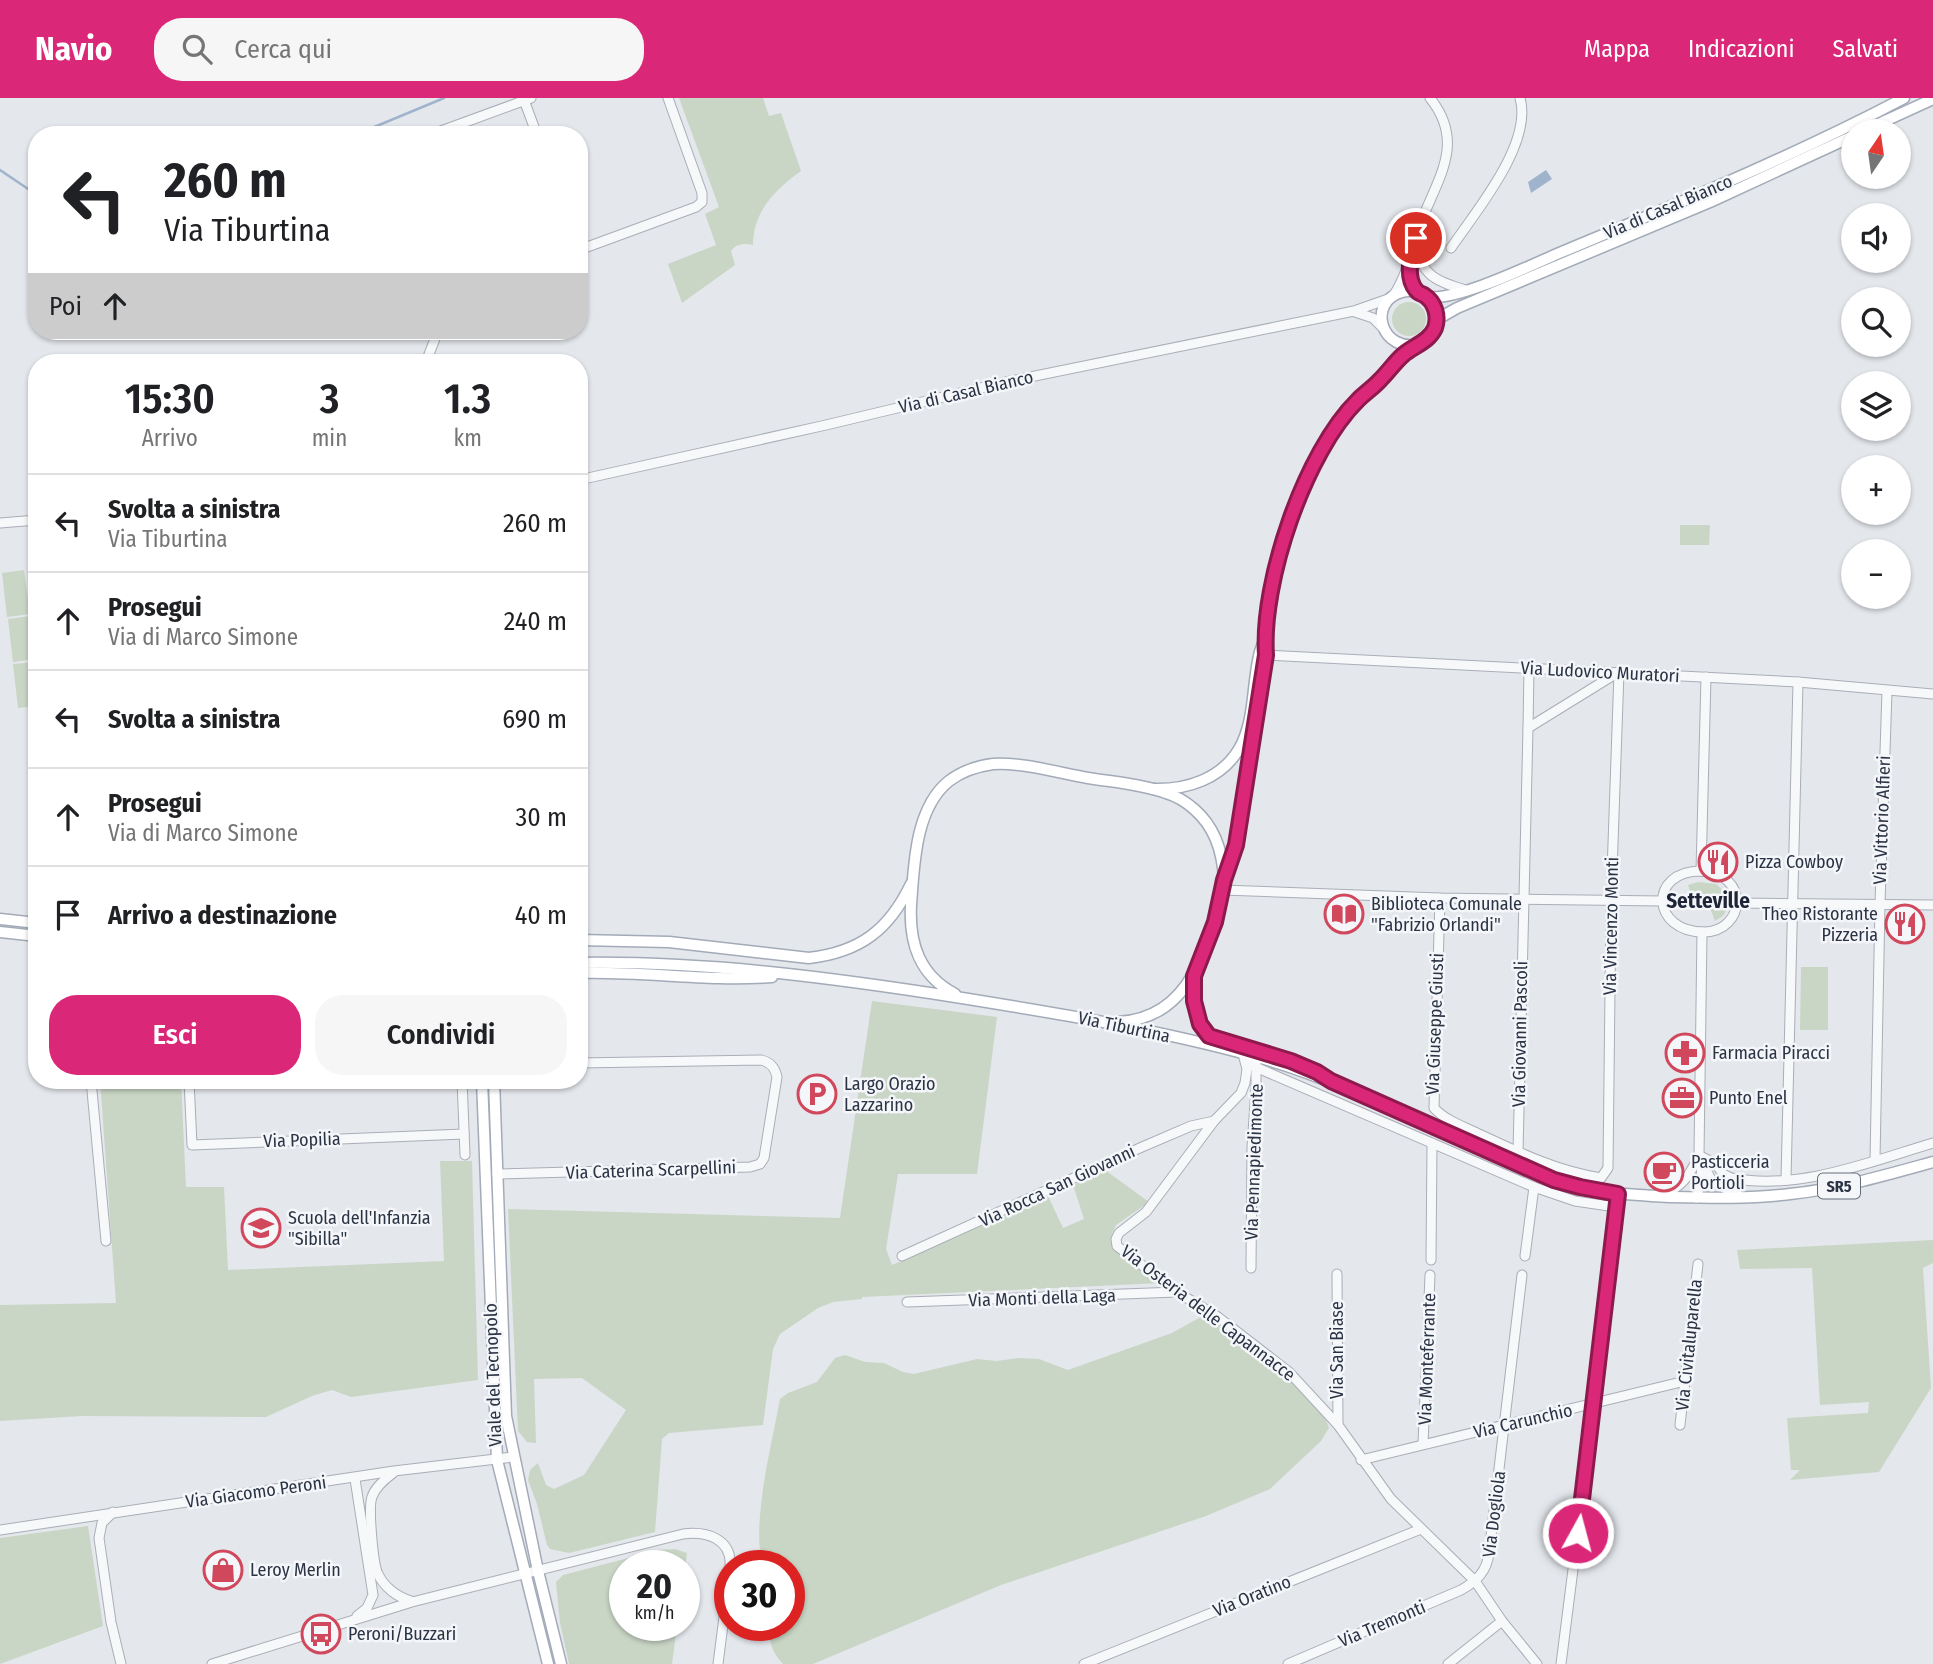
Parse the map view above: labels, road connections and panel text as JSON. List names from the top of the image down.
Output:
{
  "streets": {
    "main road": [
      "Via di Casal Bianco",
      "Via Tiburtina",
      "SR5",
      "Viale del Tecnopolo"
    ],
    "street": [
      "Via Ludovico Muratori",
      "Via Vittorio Alfieri",
      "Via Vincenzo Monti",
      "Via Giuseppe Giusti",
      "Via Giovanni Pascoli",
      "Via Popilia",
      "Via Pennapiedimonte",
      "Via Caterina Scarpellini",
      "Via Rocca San Giovanni",
      "Via Monti della Laga",
      "Via Osteria delle Capannacce",
      "Via Civitaluparella",
      "Via San Biase",
      "Via Monteferrante",
      "Via Carunchio",
      "Via Giacomo Peroni",
      "Via Dogliola",
      "Via Oratino",
      "Via Tremonti"
    ]
  },
  "crossings": [
    ["Via Ludovico Muratori", "Via Vittorio Alfieri"],
    ["Via Ludovico Muratori", "Via Vincenzo Monti"],
    ["Via Ludovico Muratori", "Via Giovanni Pascoli"],
    ["Via Vincenzo Monti", "Via Giuseppe Giusti"],
    ["Via Vincenzo Monti", "Via Giovanni Pascoli"],
    ["Via Giuseppe Giusti", "Via Giovanni Pascoli"],
    ["Via Tiburtina", "Via Pennapiedimonte"],
    ["Via Tiburtina", "Via Osteria delle Capannacce"],
    ["Via Pennapiedimonte", "Via Osteria delle Capannacce"],
    ["Via Caterina Scarpellini", "Viale del Tecnopolo"],
    ["Via Rocca San Giovanni", "Via Osteria delle Capannacce"],
    ["Via Monti della Laga", "Via Osteria delle Capannacce"],
    ["Via Osteria delle Capannacce", "Via San Biase"],
    ["Via Osteria delle Capannacce", "Via Carunchio"],
    ["Via Osteria delle Capannacce", "Via Dogliola"],
    ["Via Osteria delle Capannacce", "Via Oratino"],
    ["Via Osteria delle Capannacce", "Via Tremonti"],
    ["Via Civitaluparella", "Via Carunchio"],
    ["Via Monteferrante", "Via Carunchio"],
    ["Viale del Tecnopolo", "Via Giacomo Peroni"],
    ["Via Carunchio", "Via Dogliola"],
    ["Via Dogliola", "Via Tremonti"]
  ],
  "districts": ["Setteville"],
  "places": {
    "restaurant": ["Pizza Cowboy", "Theo Ristorante Pizzeria"],
    "library": ["Biblioteca Comunale \"Fabrizio Orlandi\""],
    "pharmacy": ["Farmacia Piracci"],
    "parking": ["Largo Orazio Lazzarino"],
    "office": ["Punto Enel"],
    "cafe": ["Pasticceria Portioli"],
    "school or university": ["Scuola dell'Infanzia \"Sibilla\""],
    "shop": ["Leroy Merlin"],
    "bus stop": ["Peroni/Buzzari"]
  },
  "north": "top",
  "page": {
    "header": "Navio",
    "search": "Cerca qui",
    "nav": ["Mappa", "Indicazioni", "Salvati"],
    "map_buttons": ["+", "−"],
    "turn": ["260 m", "Via Tiburtina"],
    "then": "Poi",
    "eta": [
      "15:30",
      "Arrivo",
      "3",
      "min",
      "1.3",
      "km"
    ],
    "list": [
      {
        "name": "Svolta a sinistra",
        "note": "Via Tiburtina",
        "value": "260 m"
      },
      {
        "name": "Prosegui",
        "note": "Via di Marco Simone",
        "value": "240 m"
      },
      {
        "name": "Svolta a sinistra",
        "value": "690 m"
      },
      {
        "name": "Prosegui",
        "note": "Via di Marco Simone",
        "value": "30 m"
      },
      {
        "name": "Arrivo a destinazione",
        "value": "40 m"
      }
    ],
    "buttons": ["Esci", "Condividi"],
    "speed": "20 km/h",
    "limit": "30"
  }
}
